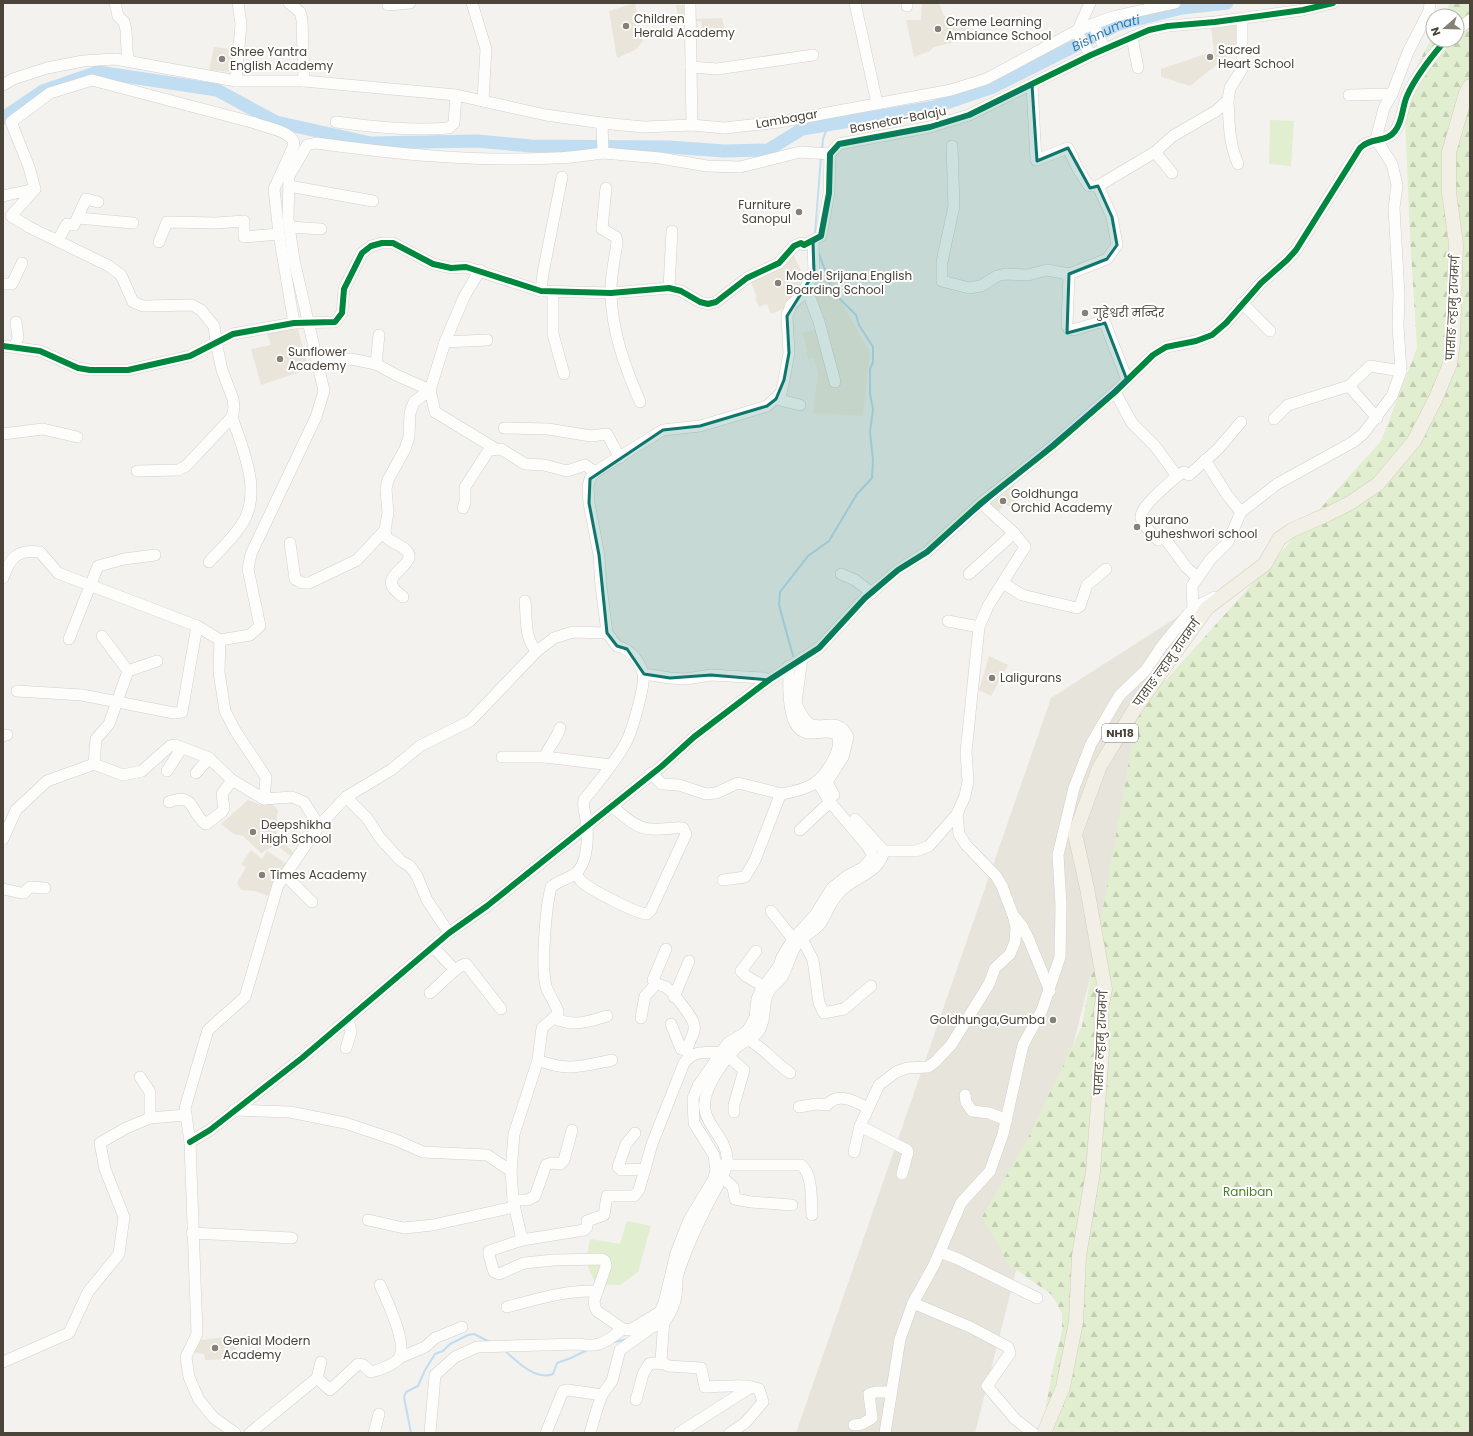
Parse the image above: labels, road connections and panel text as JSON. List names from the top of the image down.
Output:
{
  "streets": {
    "main road": ["पासाङ ल्हामु राजमर्ग", "NH18"],
    "street": ["Lambagar", "Basnetar-Balaju"]
  },
  "water": ["Bishnumati"],
  "parks": ["Raniban"],
  "places": [
    "Children Herald Academy",
    "Creme Learning Ambiance School",
    "Sacred Heart School",
    "Shree Yantra English Academy",
    "Furniture Sanopul",
    "Model Srijana English Boarding School",
    "गुहेश्वरी मन्दिर",
    "Sunflower Academy",
    "Goldhunga Orchid Academy",
    "purano guheshwori school",
    "Laligurans",
    "Deepshikha High School",
    "Times Academy",
    "Goldhunga,Gumba",
    "Genial Modern Academy"
  ],
  "north": "left"
}
